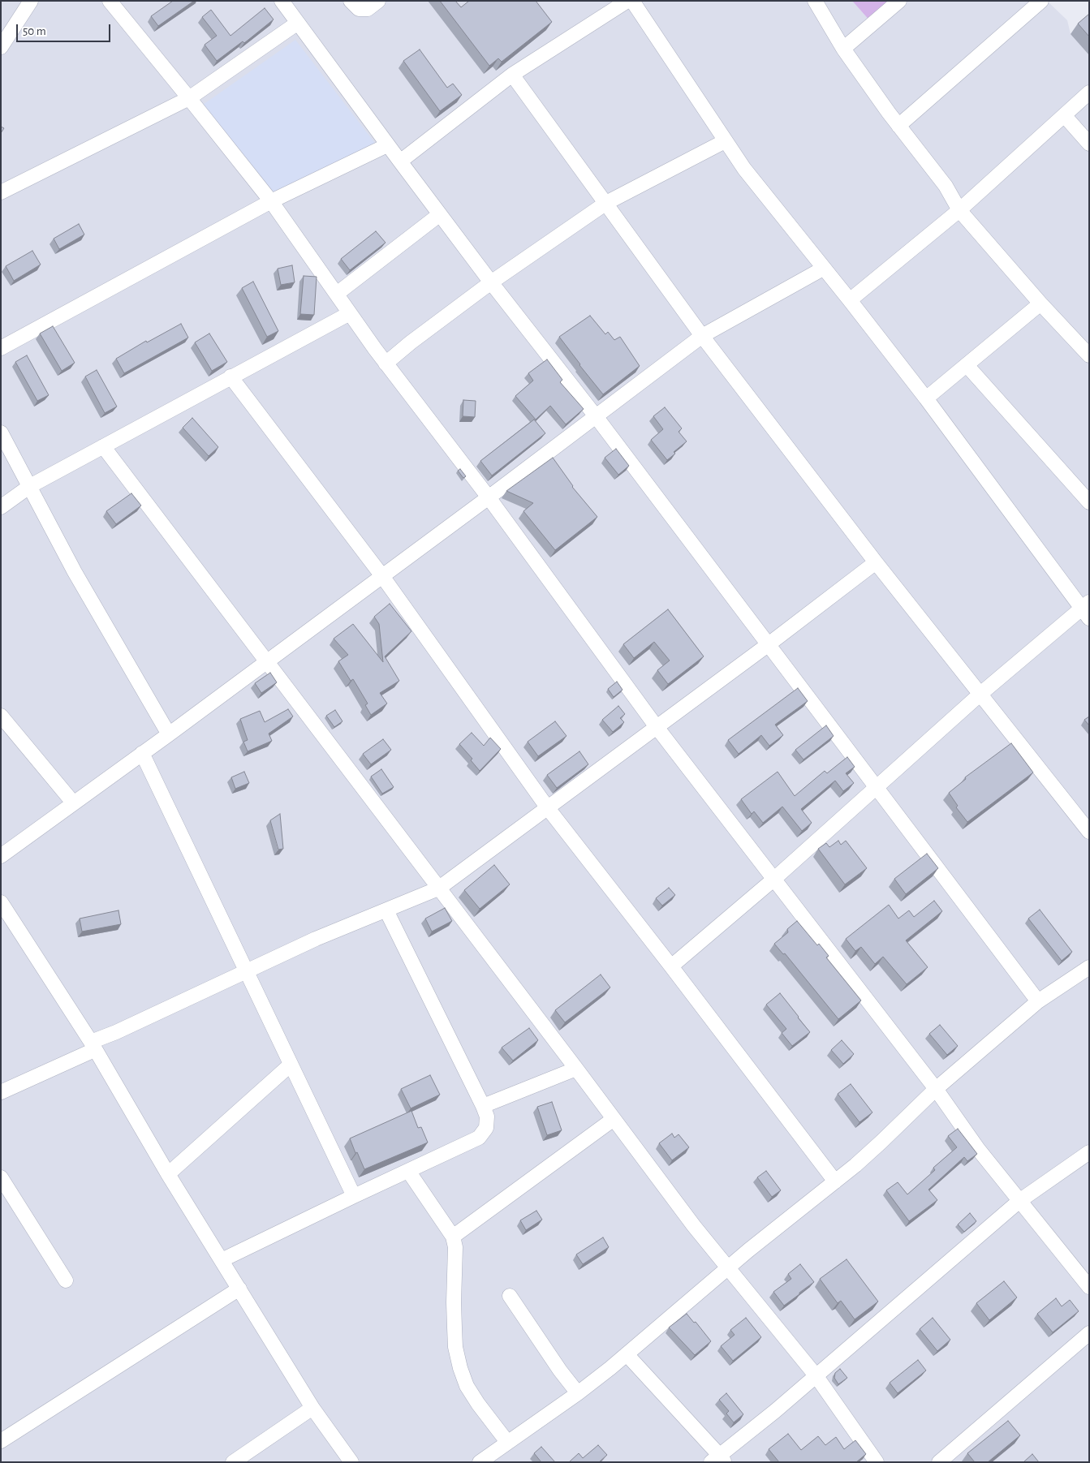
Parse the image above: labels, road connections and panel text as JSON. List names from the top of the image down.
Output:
{
  "scale_bar": "50 m"
}
